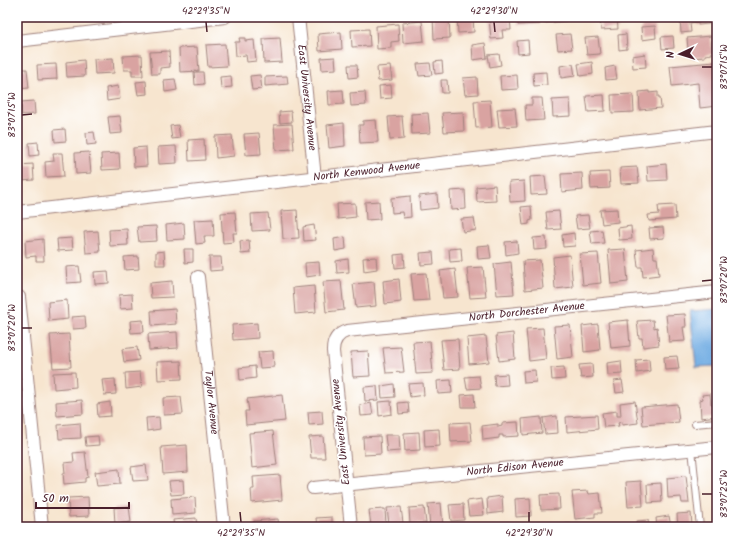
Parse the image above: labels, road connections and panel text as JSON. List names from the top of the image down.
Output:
{
  "streets": {
    "street": [
      "East University Avenue",
      "North Kenwood Avenue",
      "North Dorchester Avenue",
      "Taylor Avenue",
      "North Edison Avenue"
    ]
  },
  "crossings": [
    ["East University Avenue", "North Kenwood Avenue"],
    ["East University Avenue", "North Dorchester Avenue"],
    ["East University Avenue", "North Edison Avenue"]
  ],
  "scale_bar": "50 m",
  "north": "left",
  "coordinates": [
    "42°29'35\"N",
    "42°29'30\"N",
    "83°07'15\"W",
    "83°07'20\"W",
    "83°07'25\"W"
  ]
}
